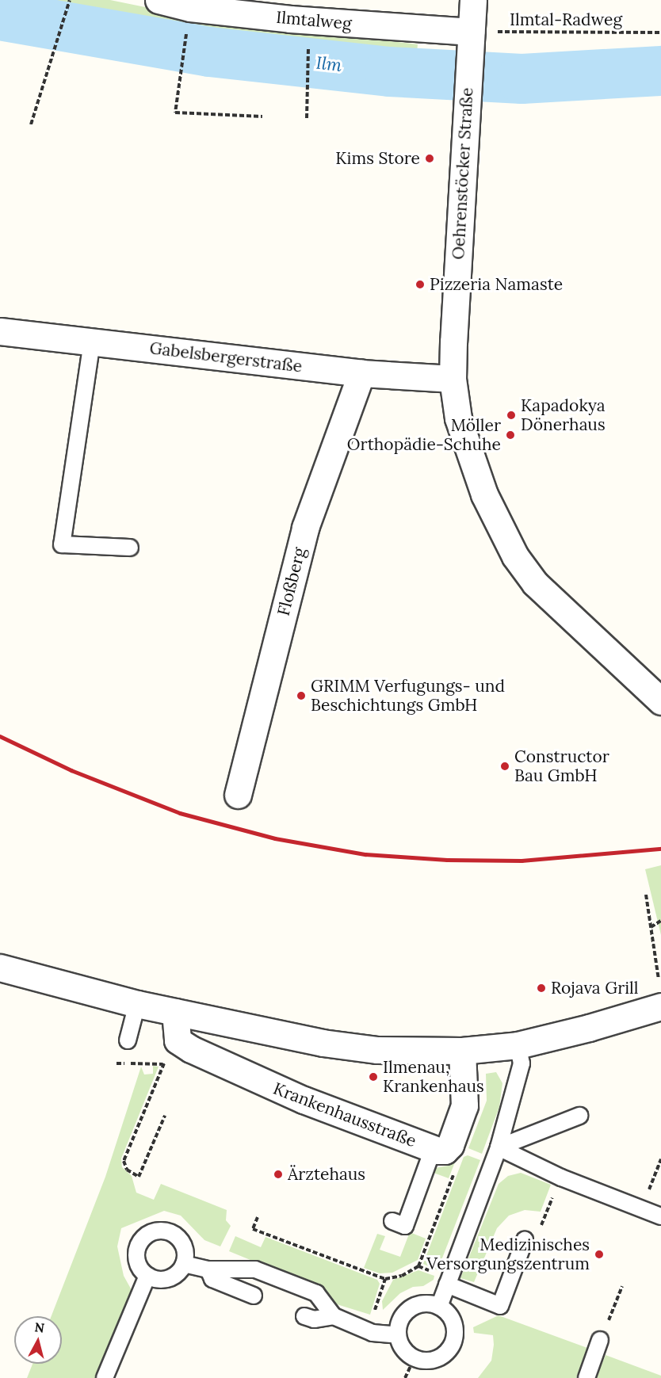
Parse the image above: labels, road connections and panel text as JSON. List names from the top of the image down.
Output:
{
  "streets": {
    "street": [
      "Ilmtalweg",
      "Oehrenstöcker Straße",
      "Gabelsbergerstraße",
      "Floßberg",
      "Krankenhausstraße"
    ],
    "path": ["Ilmtal-Radweg"]
  },
  "crossings": [
    ["Ilmtal-Radweg", "Ilmtalweg"],
    ["Ilmtal-Radweg", "Oehrenstöcker Straße"],
    ["Ilmtalweg", "Oehrenstöcker Straße"],
    ["Oehrenstöcker Straße", "Gabelsbergerstraße"],
    ["Gabelsbergerstraße", "Floßberg"]
  ],
  "water": ["Ilm"],
  "places": [
    "Kims Store",
    "Pizzeria Namaste",
    "Kapadokya Dönerhaus",
    "Möller Orthopädie-Schuhe",
    "GRIMM Verfugungs- und Beschichtungs GmbH",
    "Constructor Bau GmbH",
    "Rojava Grill",
    "Ilmenau, Krankenhaus",
    "Ärztehaus",
    "Medizinisches Versorgungszentrum"
  ],
  "north": "top"
}
